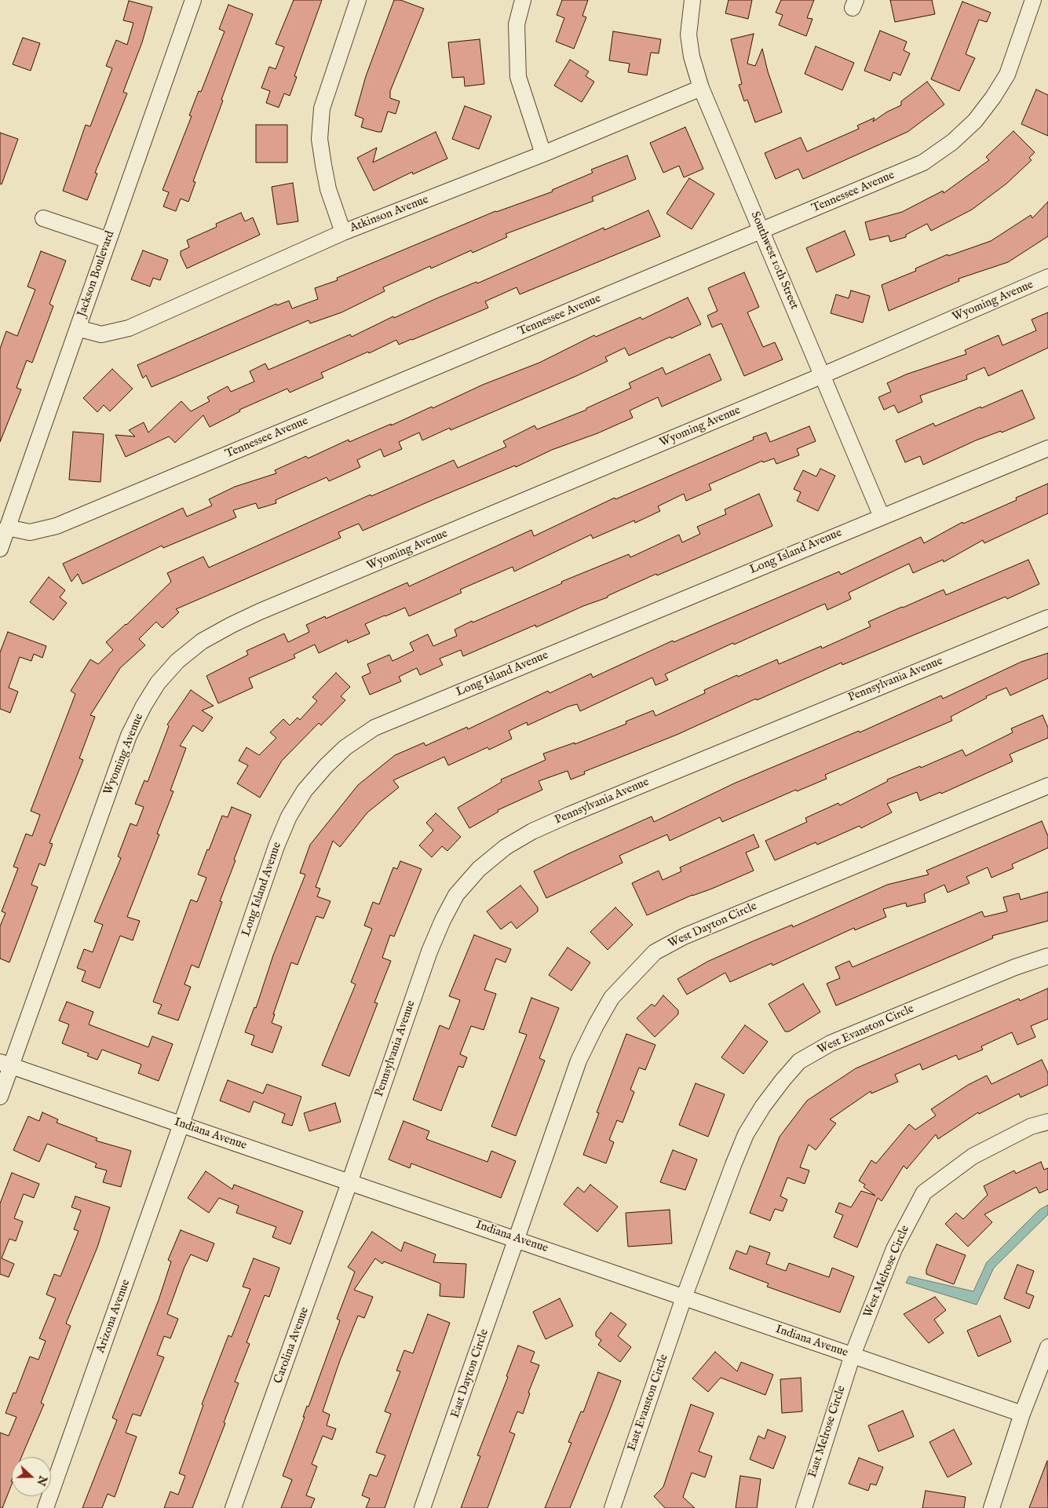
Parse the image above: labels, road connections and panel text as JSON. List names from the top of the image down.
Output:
{
  "streets": {
    "street": [
      "Tennessee Avenue",
      "Atkinson Avenue",
      "Southwest 10th Street",
      "Jackson Boulevard",
      "Wyoming Avenue",
      "Long Island Avenue",
      "Pennsylvania Avenue",
      "West Dayton Circle",
      "West Evanston Circle",
      "Indiana Avenue",
      "West Melrose Circle",
      "Arizona Avenue",
      "Carolina Avenue",
      "East Dayton Circle",
      "East Evanston Circle",
      "East Melrose Circle"
    ]
  },
  "crossings": [
    ["Tennessee Avenue", "Southwest 10th Street"],
    ["Tennessee Avenue", "Jackson Boulevard"],
    ["Atkinson Avenue", "Southwest 10th Street"],
    ["Atkinson Avenue", "Jackson Boulevard"],
    ["Southwest 10th Street", "Wyoming Avenue"],
    ["Southwest 10th Street", "Long Island Avenue"],
    ["Wyoming Avenue", "Indiana Avenue"],
    ["Long Island Avenue", "Indiana Avenue"],
    ["Long Island Avenue", "Arizona Avenue"],
    ["Pennsylvania Avenue", "Indiana Avenue"],
    ["Pennsylvania Avenue", "Carolina Avenue"],
    ["West Dayton Circle", "Indiana Avenue"],
    ["West Dayton Circle", "East Dayton Circle"],
    ["West Evanston Circle", "Indiana Avenue"],
    ["West Evanston Circle", "East Evanston Circle"],
    ["Indiana Avenue", "West Melrose Circle"],
    ["Indiana Avenue", "Arizona Avenue"],
    ["Indiana Avenue", "Carolina Avenue"],
    ["Indiana Avenue", "East Dayton Circle"],
    ["Indiana Avenue", "East Evanston Circle"],
    ["Indiana Avenue", "East Melrose Circle"],
    ["West Melrose Circle", "East Melrose Circle"]
  ],
  "north": "right"
}
